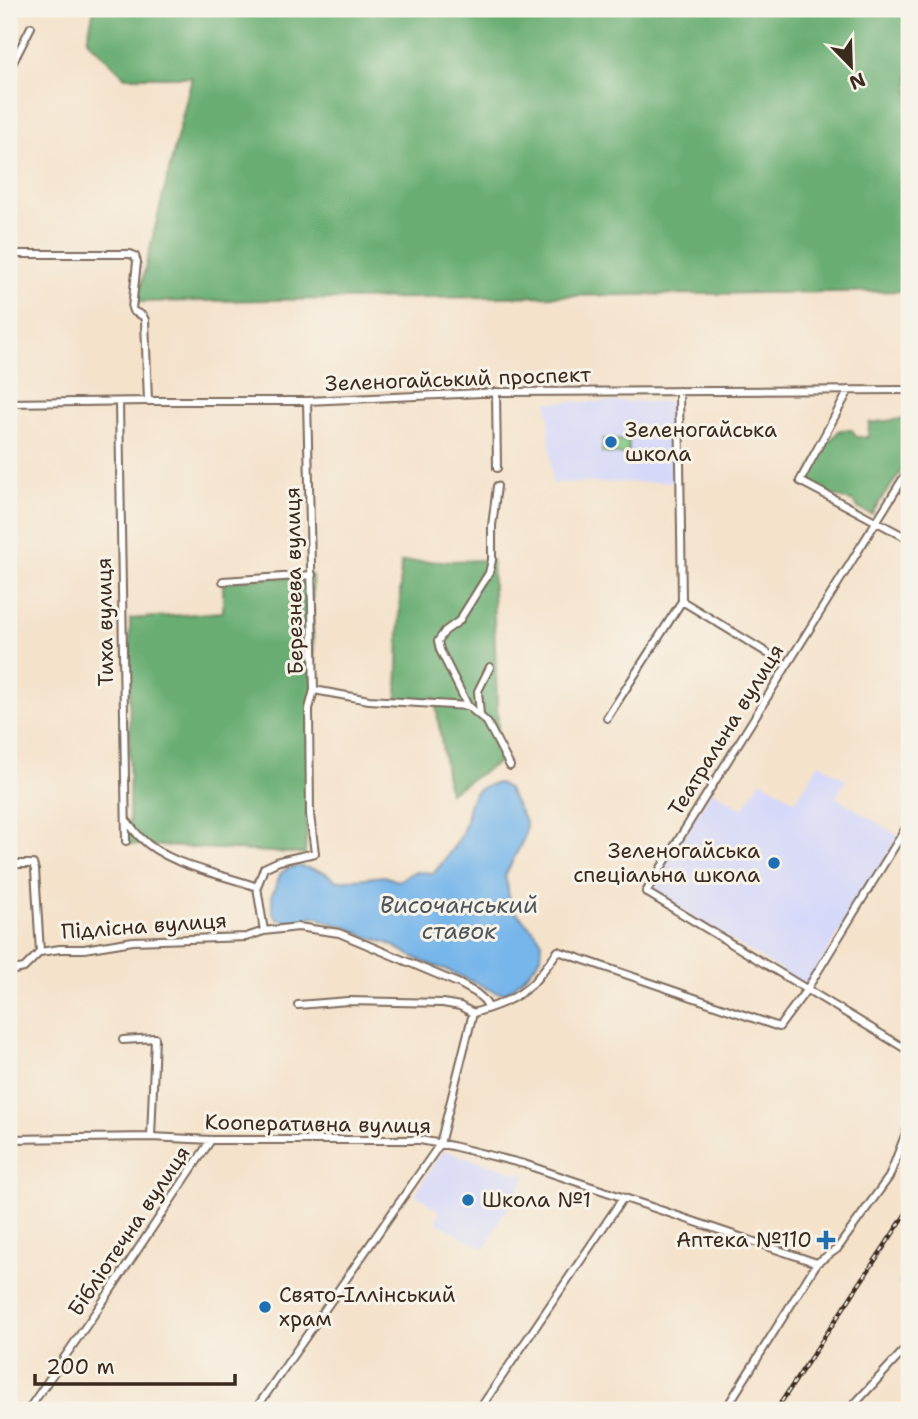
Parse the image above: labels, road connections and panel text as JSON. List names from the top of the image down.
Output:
{
  "streets": {
    "street": [
      "Зеленогайський проспект",
      "Березнева вулиця",
      "Тиха вулиця",
      "Театральна вулиця",
      "Підлісна вулиця",
      "Кооперативна вулиця",
      "Бібліотечна вулиця"
    ]
  },
  "crossings": [
    ["Зеленогайський проспект", "Березнева вулиця"],
    ["Зеленогайський проспект", "Тиха вулиця"],
    ["Кооперативна вулиця", "Бібліотечна вулиця"]
  ],
  "water": ["Височанський ставок"],
  "places": {
    "other": [
      "Зеленогайська школа",
      "Зеленогайська спеціальна школа",
      "Школа №1",
      "Свято-Іллінський храм"
    ],
    "health": ["Аптека №110"]
  },
  "scale_bar": "200 m",
  "north": "bottom right"
}
